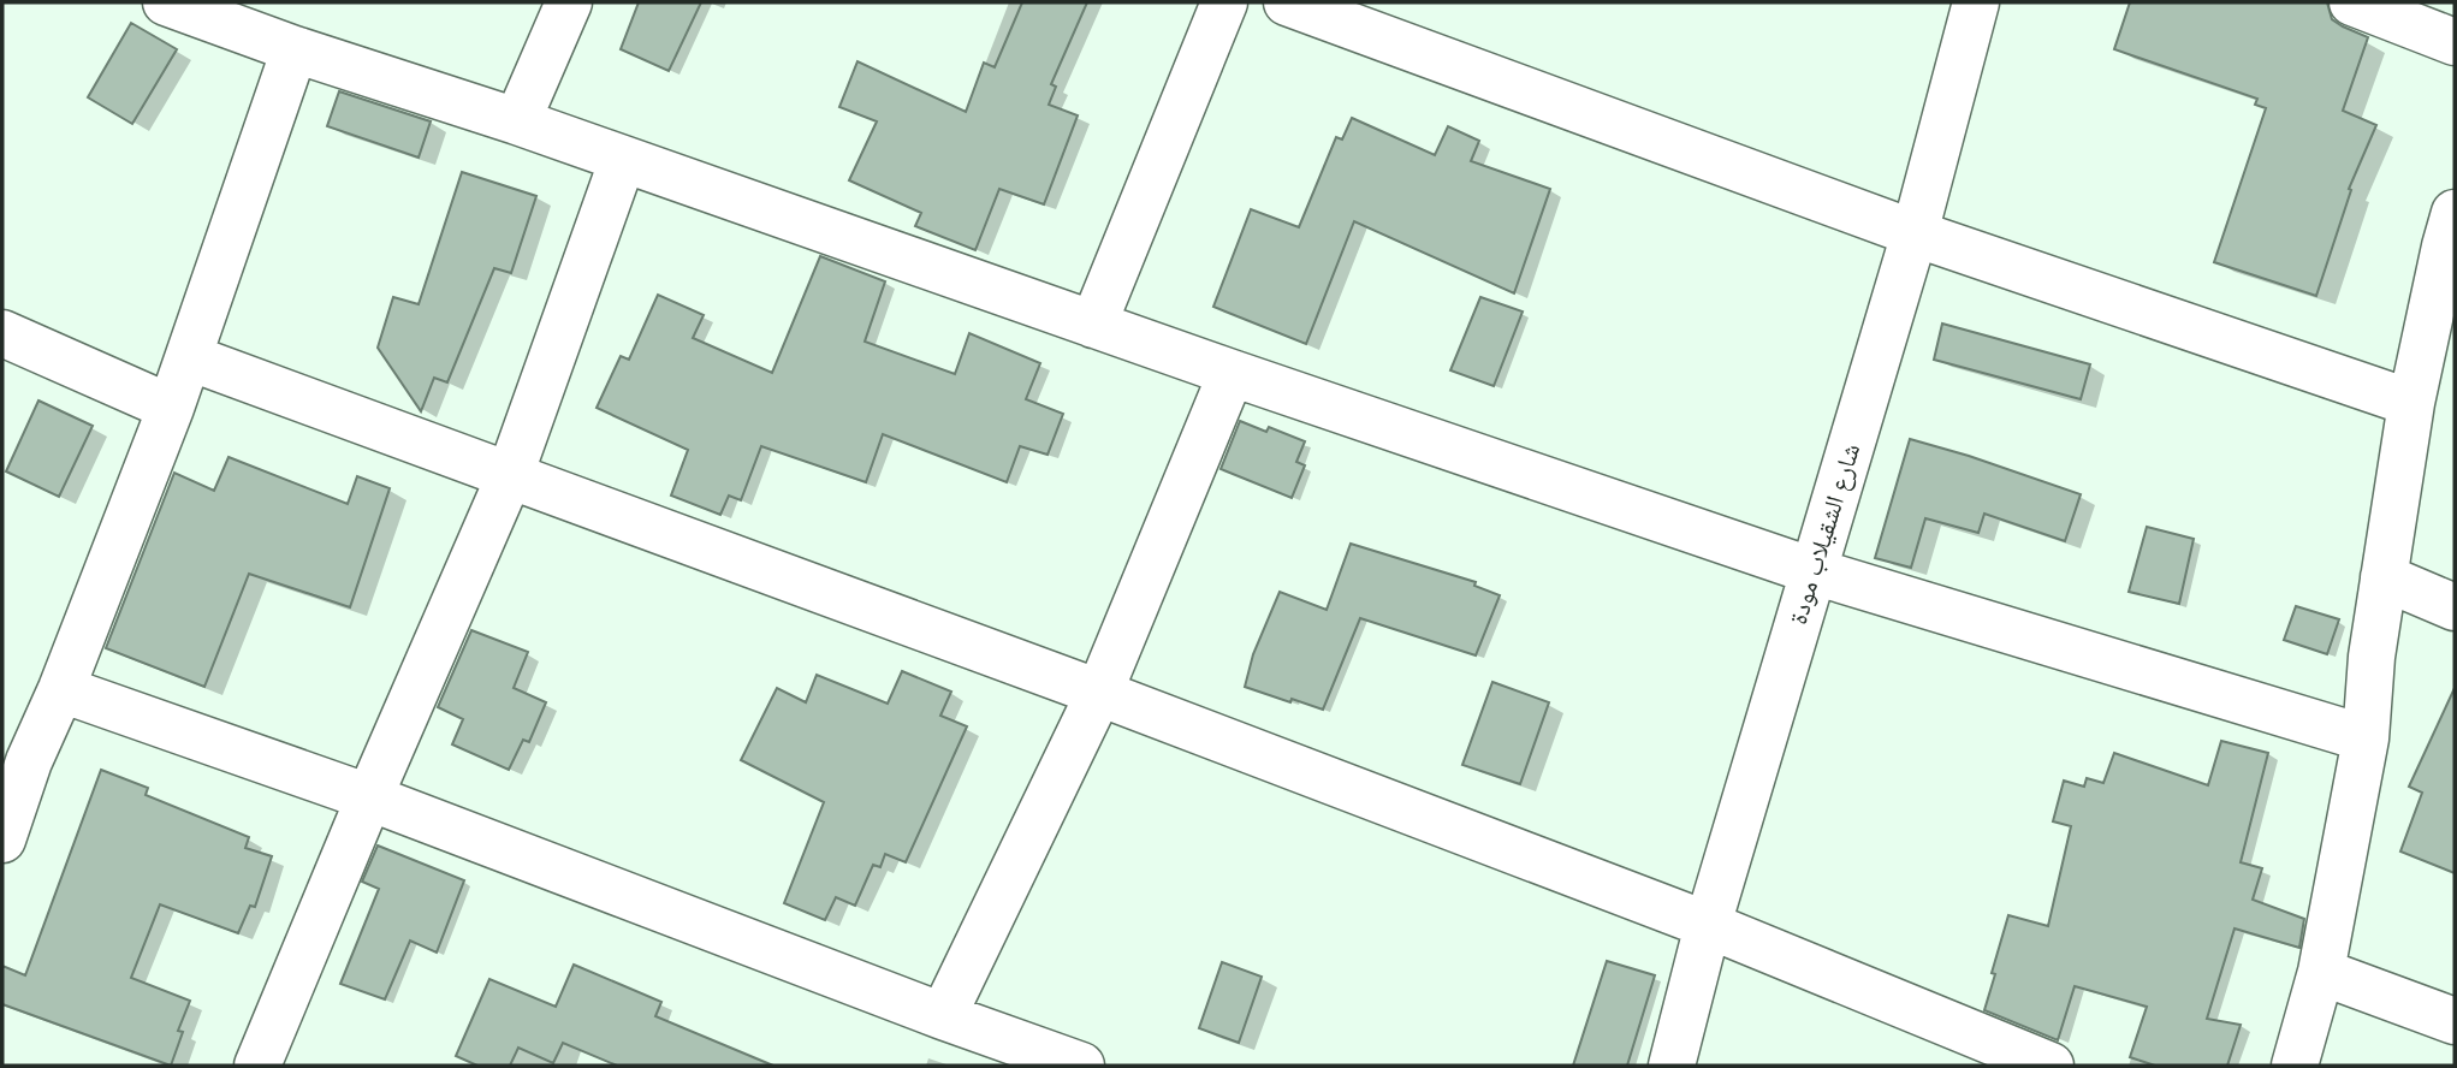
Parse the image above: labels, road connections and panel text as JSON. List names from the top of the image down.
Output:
{
  "streets": {
    "street": ["شارع الشقيلاب مودة"]
  }
}
